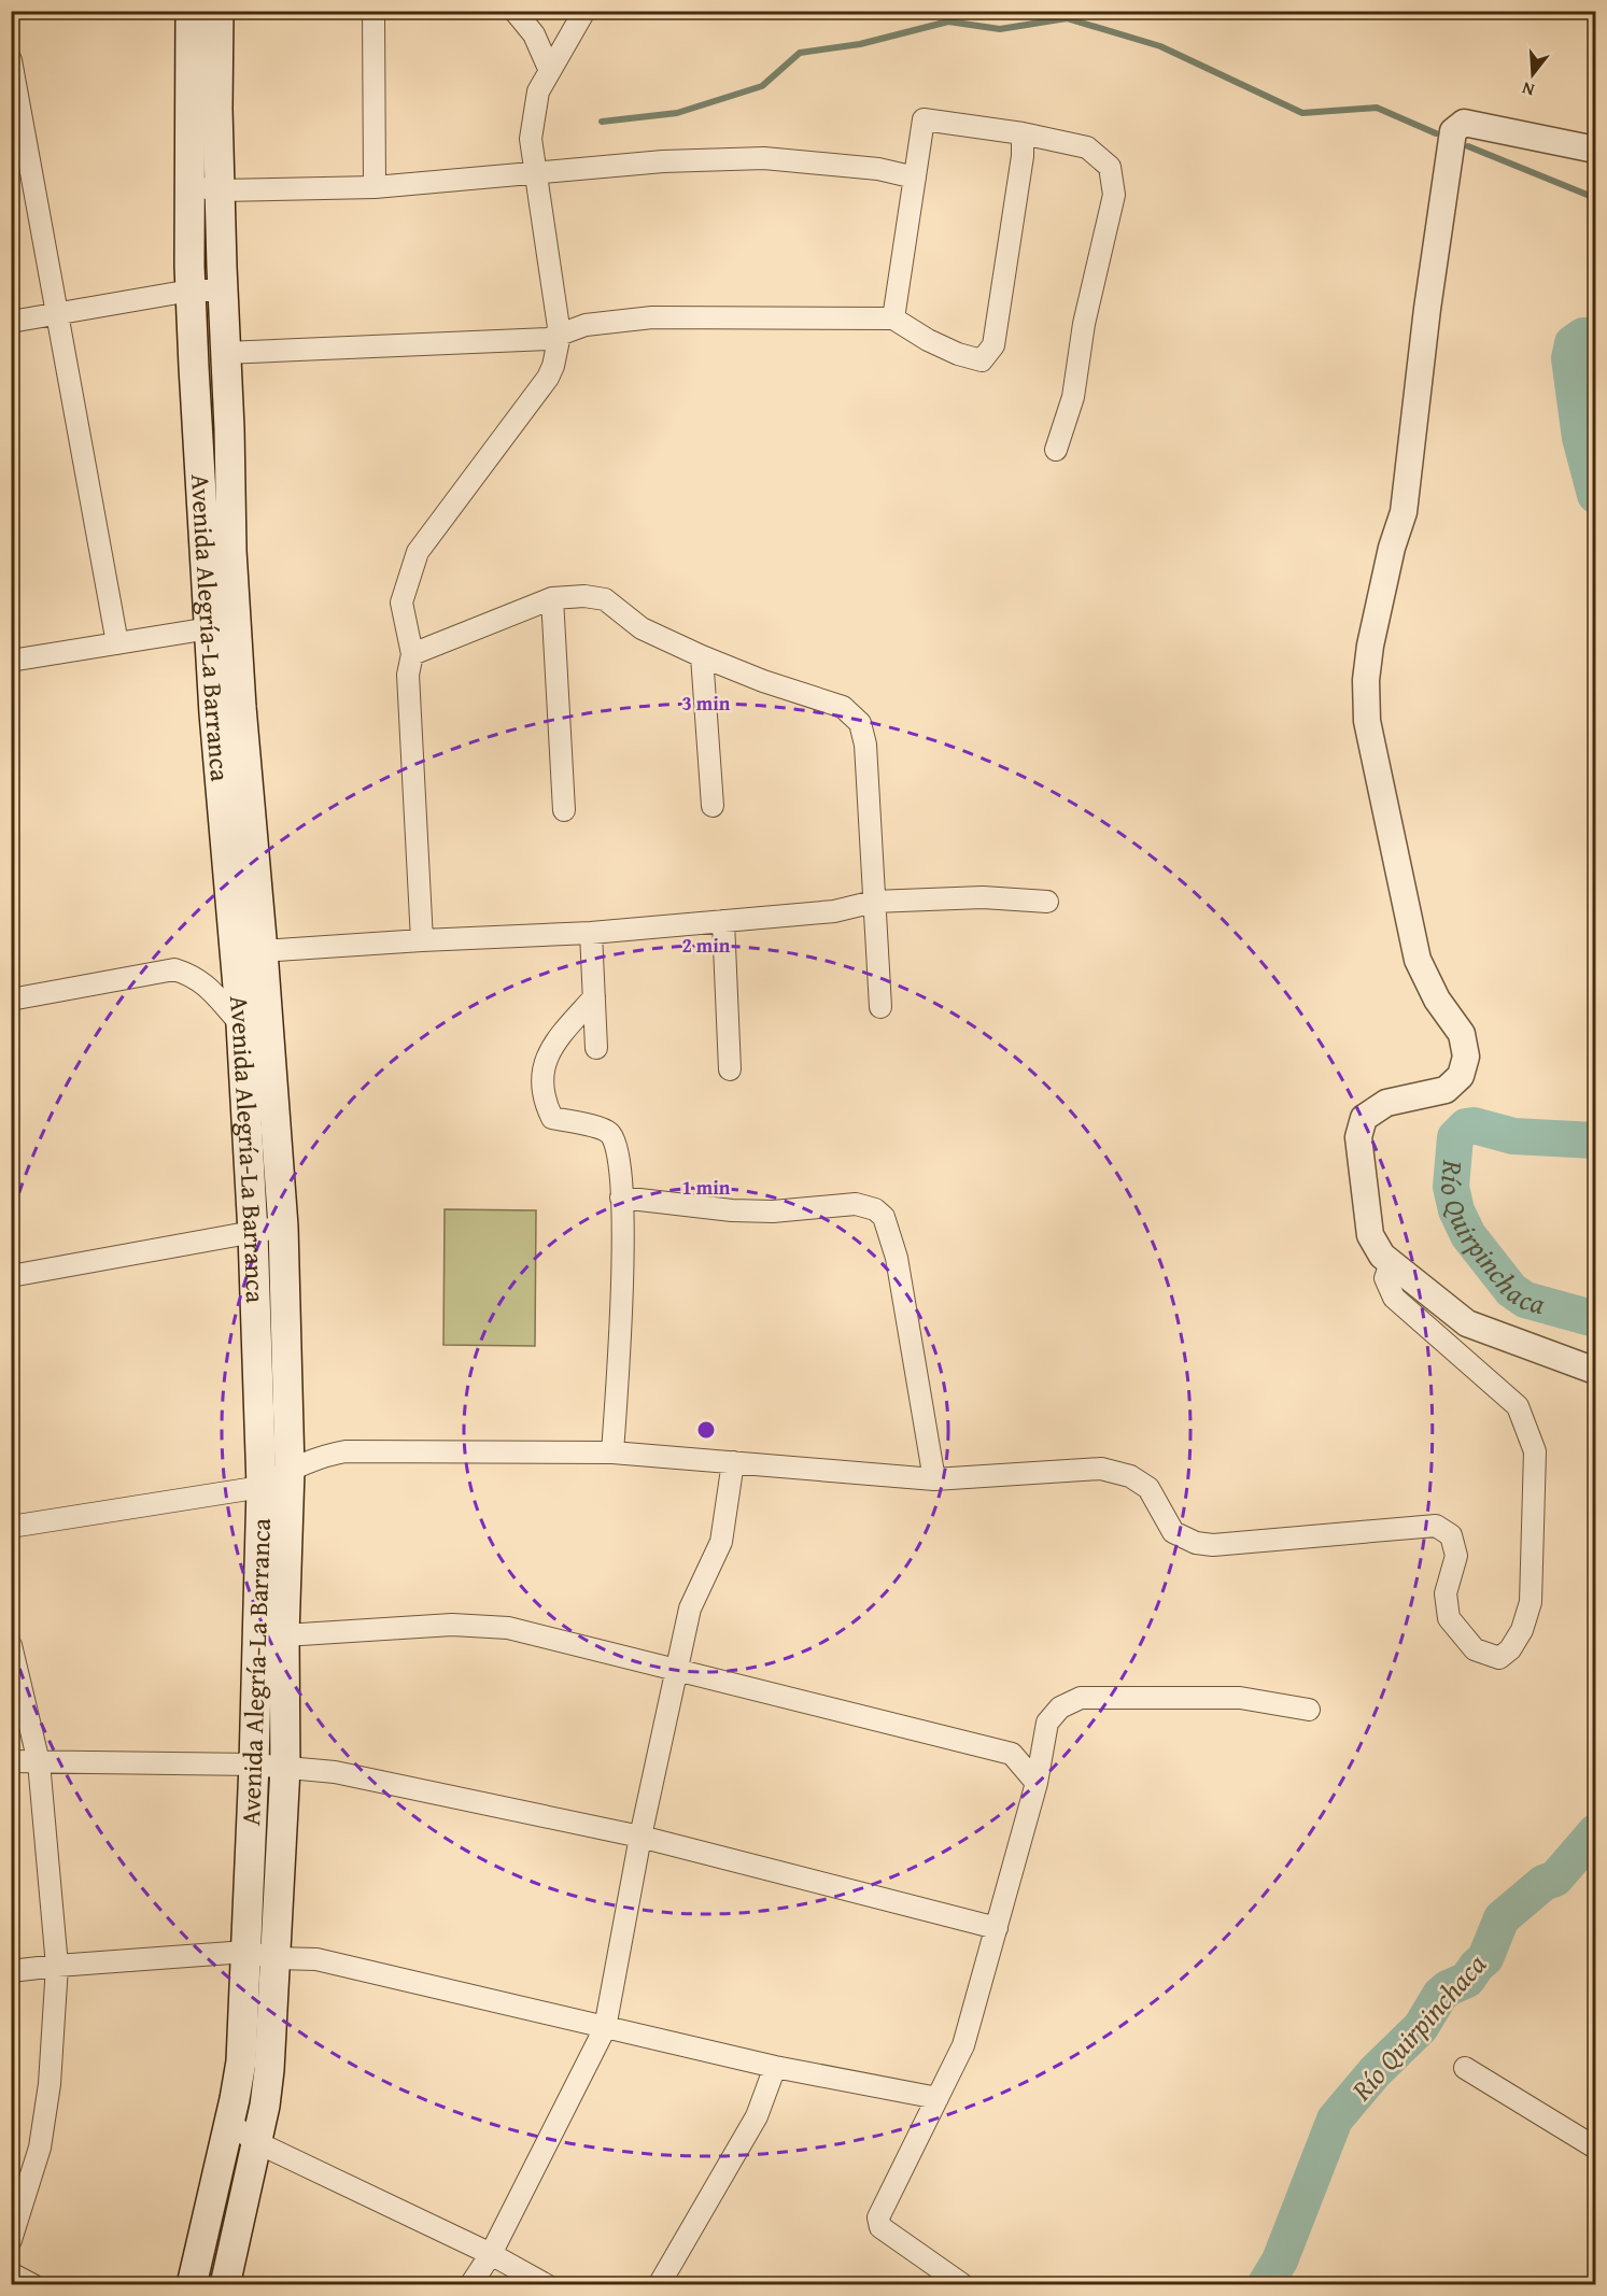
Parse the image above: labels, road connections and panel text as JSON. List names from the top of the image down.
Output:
{
  "streets": {
    "main road": ["Avenida Alegría-La Barranca"]
  },
  "water": ["Río Quirpinchaca"],
  "north": "bottom",
  "rings": ["3 min", "2 min", "1 min"]
}
